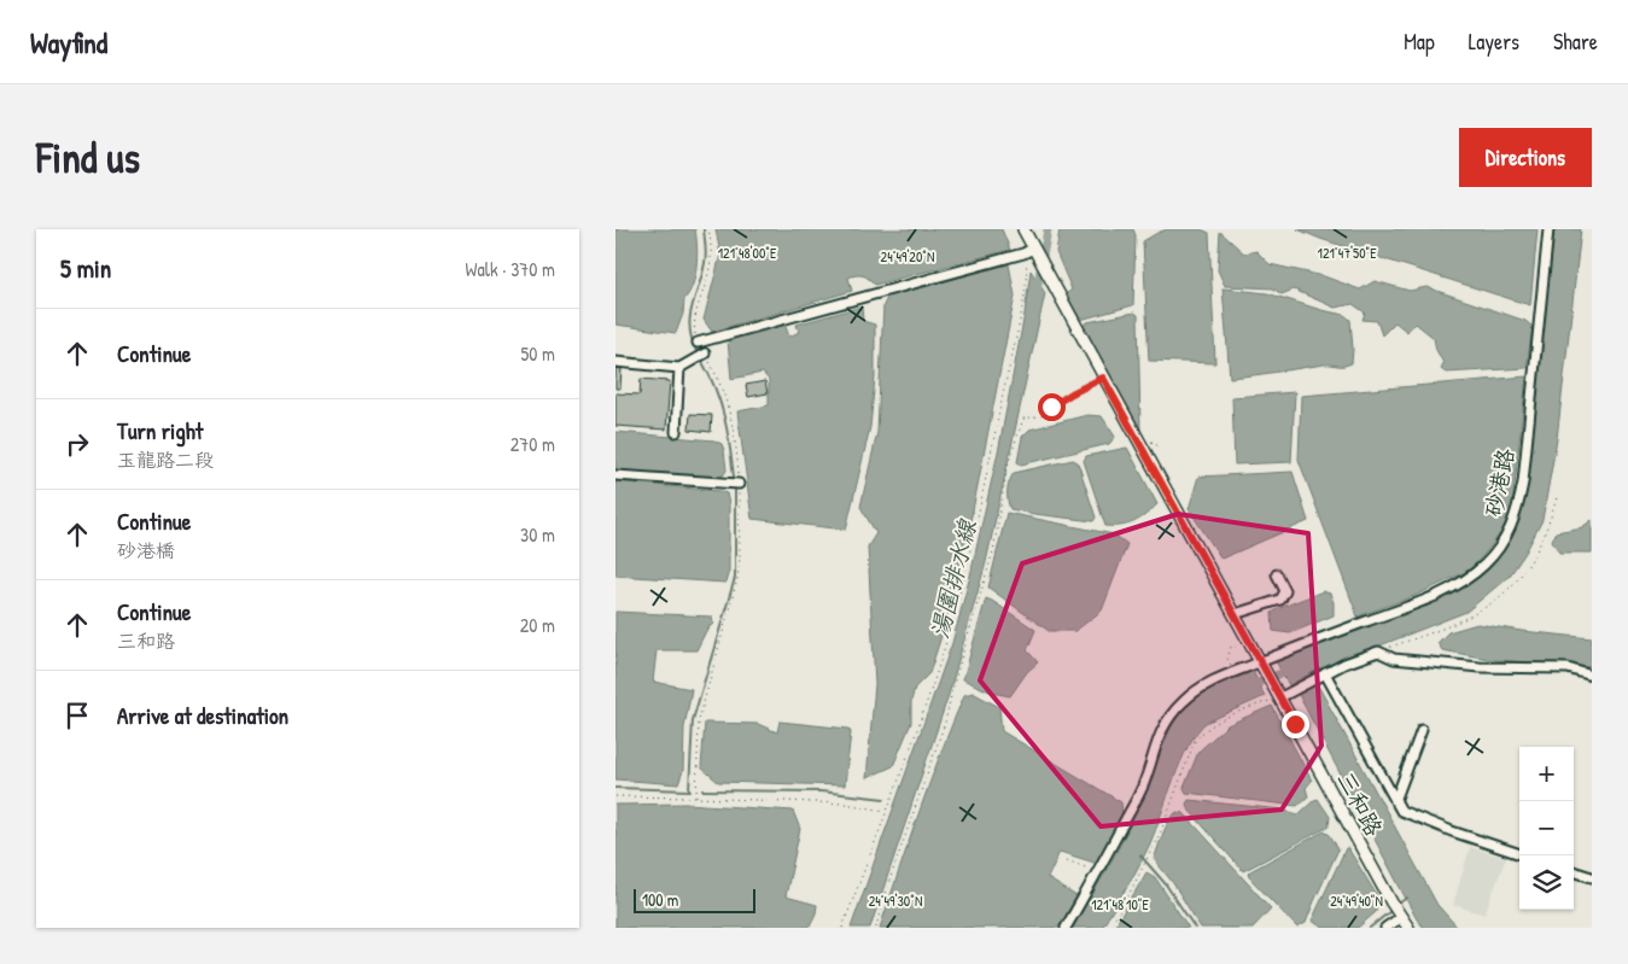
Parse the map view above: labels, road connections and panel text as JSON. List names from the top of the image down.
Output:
{
  "streets": {
    "main road": ["三和路"],
    "street": ["砂港路"]
  },
  "crossings": [
    ["砂港路", "三和路"]
  ],
  "water": ["湯圍排水線"],
  "scale_bar": "100 m",
  "page": {
    "header": "Wayfind",
    "nav": ["Map", "Layers", "Share"],
    "buttons": "Directions",
    "title": "Find us",
    "heading": ["5 min", "Walk · 370 m"],
    "list": [
      ["Continue", "50 m"],
      ["Turn right", "玉龍路二段", "270 m"],
      ["Continue", "砂港橋", "30 m"],
      ["Continue", "三和路", "20 m"],
      "Arrive at destination"
    ],
    "map_buttons": ["+", "−"],
    "scale": "100 m"
  },
  "coordinates": [
    "121°48'00\"E",
    "121°47'50\"E",
    "24°49'20\"N",
    "24°49'30\"N",
    "24°49'40\"N",
    "121°48'10\"E"
  ]
}
